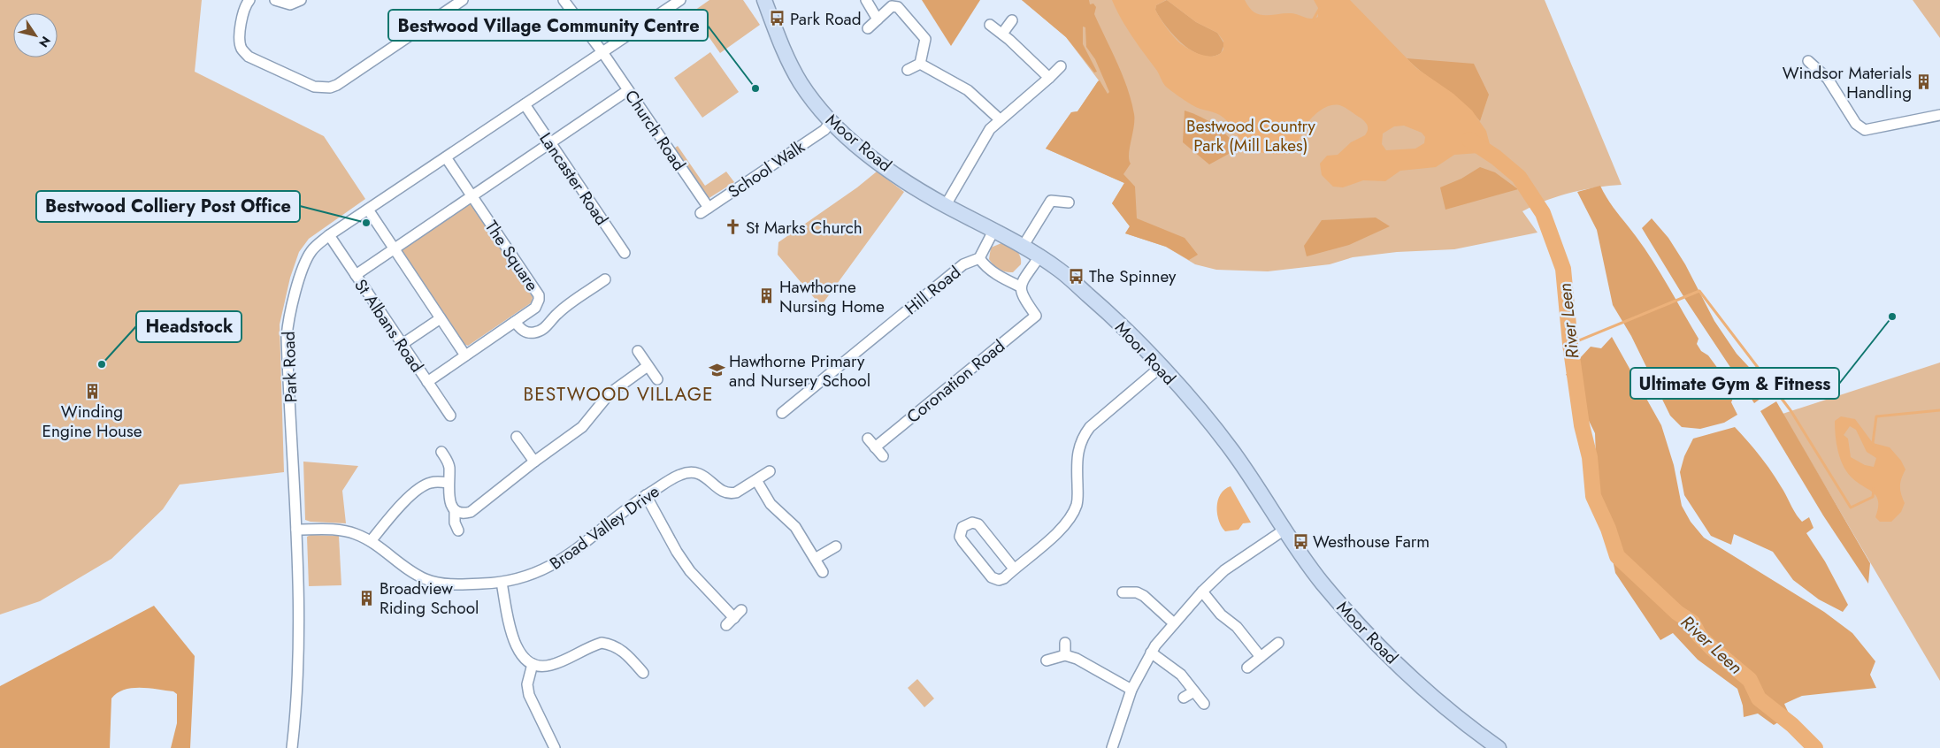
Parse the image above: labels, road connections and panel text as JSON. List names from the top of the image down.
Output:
{
  "streets": {
    "main road": ["Moor Road"],
    "street": [
      "Church Road",
      "School Walk",
      "Lancaster Road",
      "The Square",
      "Hill Road",
      "St Albans Road",
      "Park Road",
      "Coronation Road",
      "Broad Valley Drive"
    ]
  },
  "crossings": [
    ["Church Road", "School Walk"],
    ["Church Road", "Park Road"],
    ["Moor Road", "School Walk"],
    ["Moor Road", "Hill Road"],
    ["Lancaster Road", "Park Road"],
    ["The Square", "St Albans Road"],
    ["The Square", "Park Road"],
    ["St Albans Road", "Park Road"],
    ["Park Road", "Broad Valley Drive"]
  ],
  "districts": ["BESTWOOD VILLAGE"],
  "water": ["River Leen"],
  "parks": ["Bestwood Country Park (Mill Lakes)"],
  "places": {
    "bus stop": ["Park Road", "The Spinney", "Westhouse Farm"],
    "building": [
      "Windsor Materials Handling",
      "Hawthorne Nursing Home",
      "Winding Engine House",
      "Broadview Riding School"
    ],
    "other": [
      "Bestwood Village Community Centre",
      "Bestwood Colliery Post Office",
      "Ultimate Gym & Fitness",
      "Headstock"
    ],
    "church": ["St Marks Church"],
    "school or university": ["Hawthorne Primary and Nursery School"]
  },
  "north": "bottom right"
}
